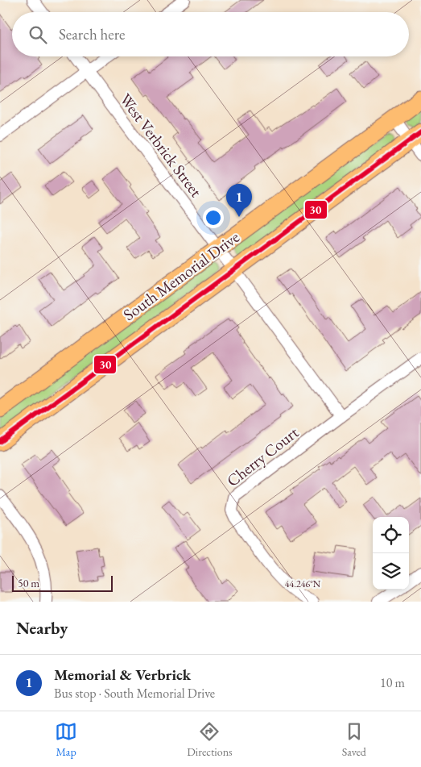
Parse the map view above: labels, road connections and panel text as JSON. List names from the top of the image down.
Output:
{
  "streets": {
    "main road": ["South Memorial Drive"],
    "street": ["West Verbrick Street", "Cherry Court"]
  },
  "crossings": [
    ["West Verbrick Street", "South Memorial Drive"],
    ["West Verbrick Street", "Cherry Court"]
  ],
  "lines": ["transit line 30"],
  "scale_bar": "50 m",
  "page": {
    "search": "Search here",
    "pins": "1",
    "scale": "50 m",
    "heading": "Nearby",
    "list": [
      {
        "mark": "1",
        "name": "Memorial & Verbrick",
        "note": "Bus stop · South Memorial Drive",
        "value": "10 m"
      }
    ],
    "nav": ["Map", "Directions", "Saved"]
  },
  "coordinates": ["44.246°N"]
}
